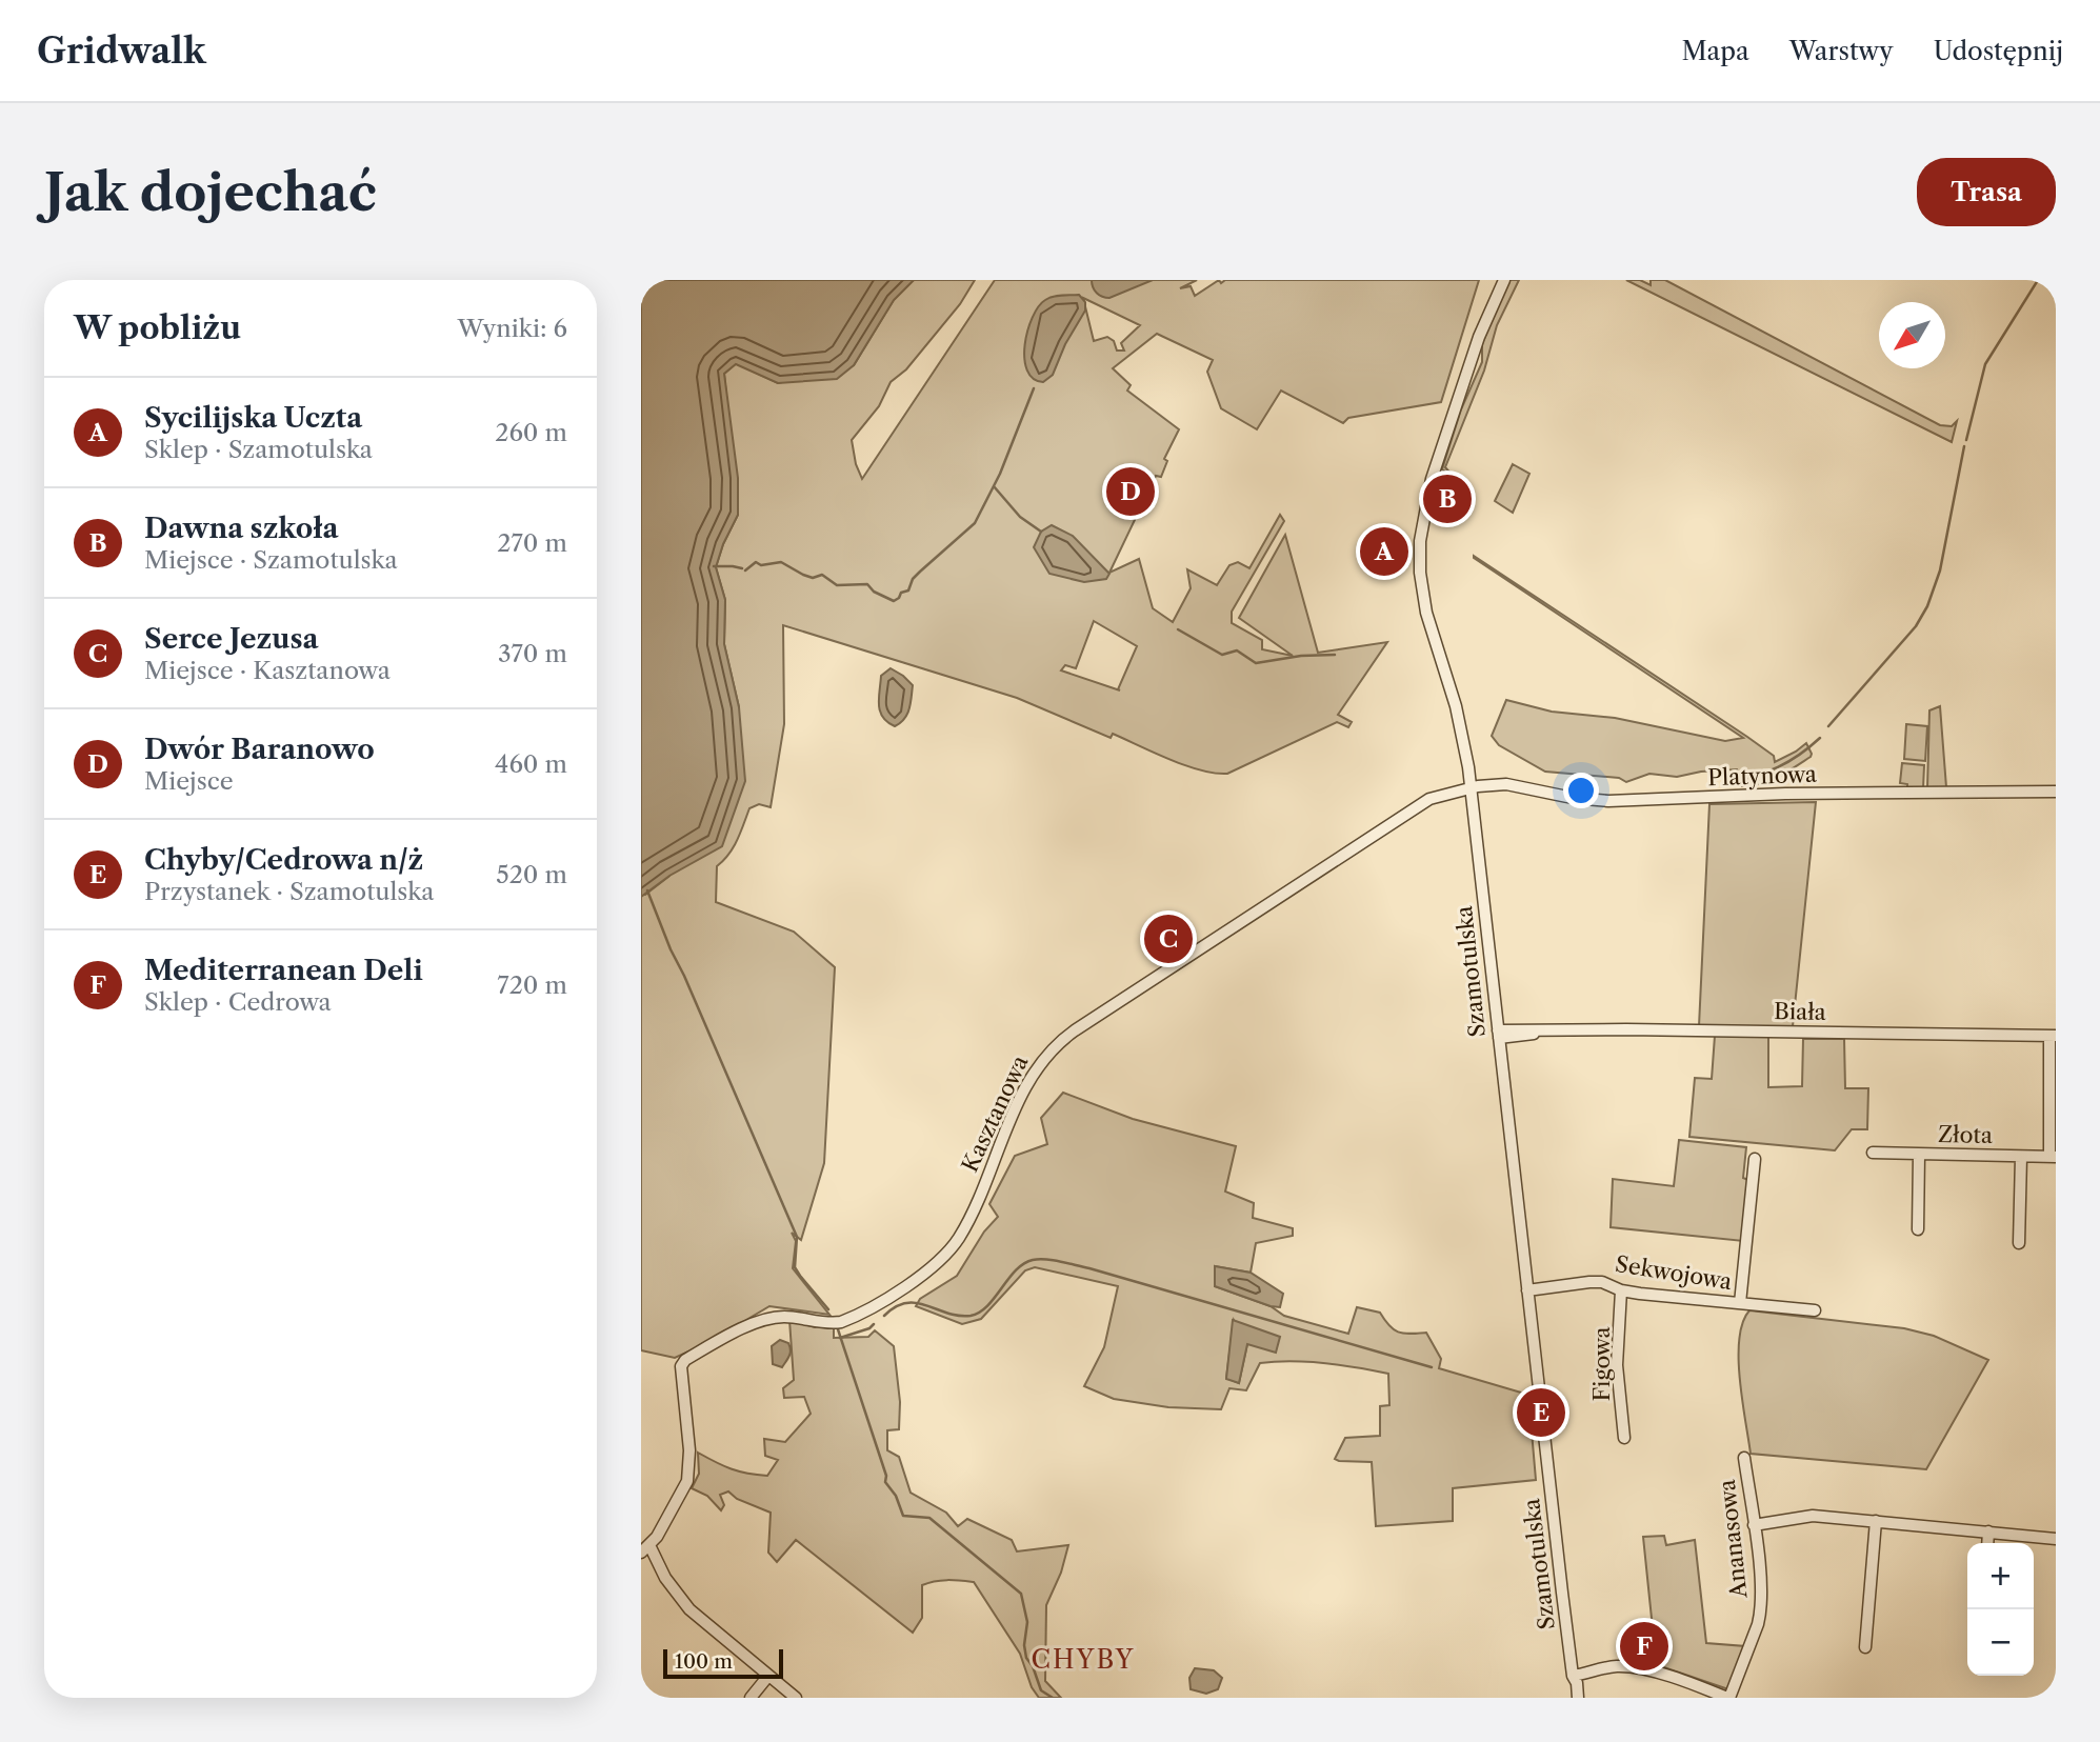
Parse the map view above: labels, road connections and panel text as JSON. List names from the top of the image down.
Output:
{
  "streets": {
    "street": [
      "Platynowa",
      "Szamotulska",
      "Biała",
      "Kasztanowa",
      "Złota",
      "Sekwojowa",
      "Figowa",
      "Ananasowa"
    ]
  },
  "crossings": [
    ["Platynowa", "Szamotulska"],
    ["Platynowa", "Kasztanowa"],
    ["Szamotulska", "Biała"],
    ["Szamotulska", "Kasztanowa"],
    ["Szamotulska", "Sekwojowa"],
    ["Sekwojowa", "Figowa"]
  ],
  "districts": ["CHYBY"],
  "scale_bar": "100 m",
  "north": "bottom left",
  "page": {
    "header": "Gridwalk",
    "nav": ["Mapa", "Warstwy", "Udostępnij"],
    "buttons": "Trasa",
    "title": "Jak dojechać",
    "heading": ["W pobliżu", "Wyniki: 6"],
    "list": [
      {
        "mark": "A",
        "name": "Sycilijska Uczta",
        "note": "Sklep · Szamotulska",
        "value": "260 m"
      },
      {
        "mark": "B",
        "name": "Dawna szkoła",
        "note": "Miejsce · Szamotulska",
        "value": "270 m"
      },
      {
        "mark": "C",
        "name": "Serce Jezusa",
        "note": "Miejsce · Kasztanowa",
        "value": "370 m"
      },
      {
        "mark": "D",
        "name": "Dwór Baranowo",
        "note": "Miejsce",
        "value": "460 m"
      },
      {
        "mark": "E",
        "name": "Chyby/Cedrowa n/ż",
        "note": "Przystanek · Szamotulska",
        "value": "520 m"
      },
      {
        "mark": "F",
        "name": "Mediterranean Deli",
        "note": "Sklep · Cedrowa",
        "value": "720 m"
      }
    ],
    "pins": [
      "D",
      "B",
      "A",
      "C",
      "E",
      "F"
    ],
    "map_buttons": ["+", "−"],
    "scale": "100 m"
  }
}
